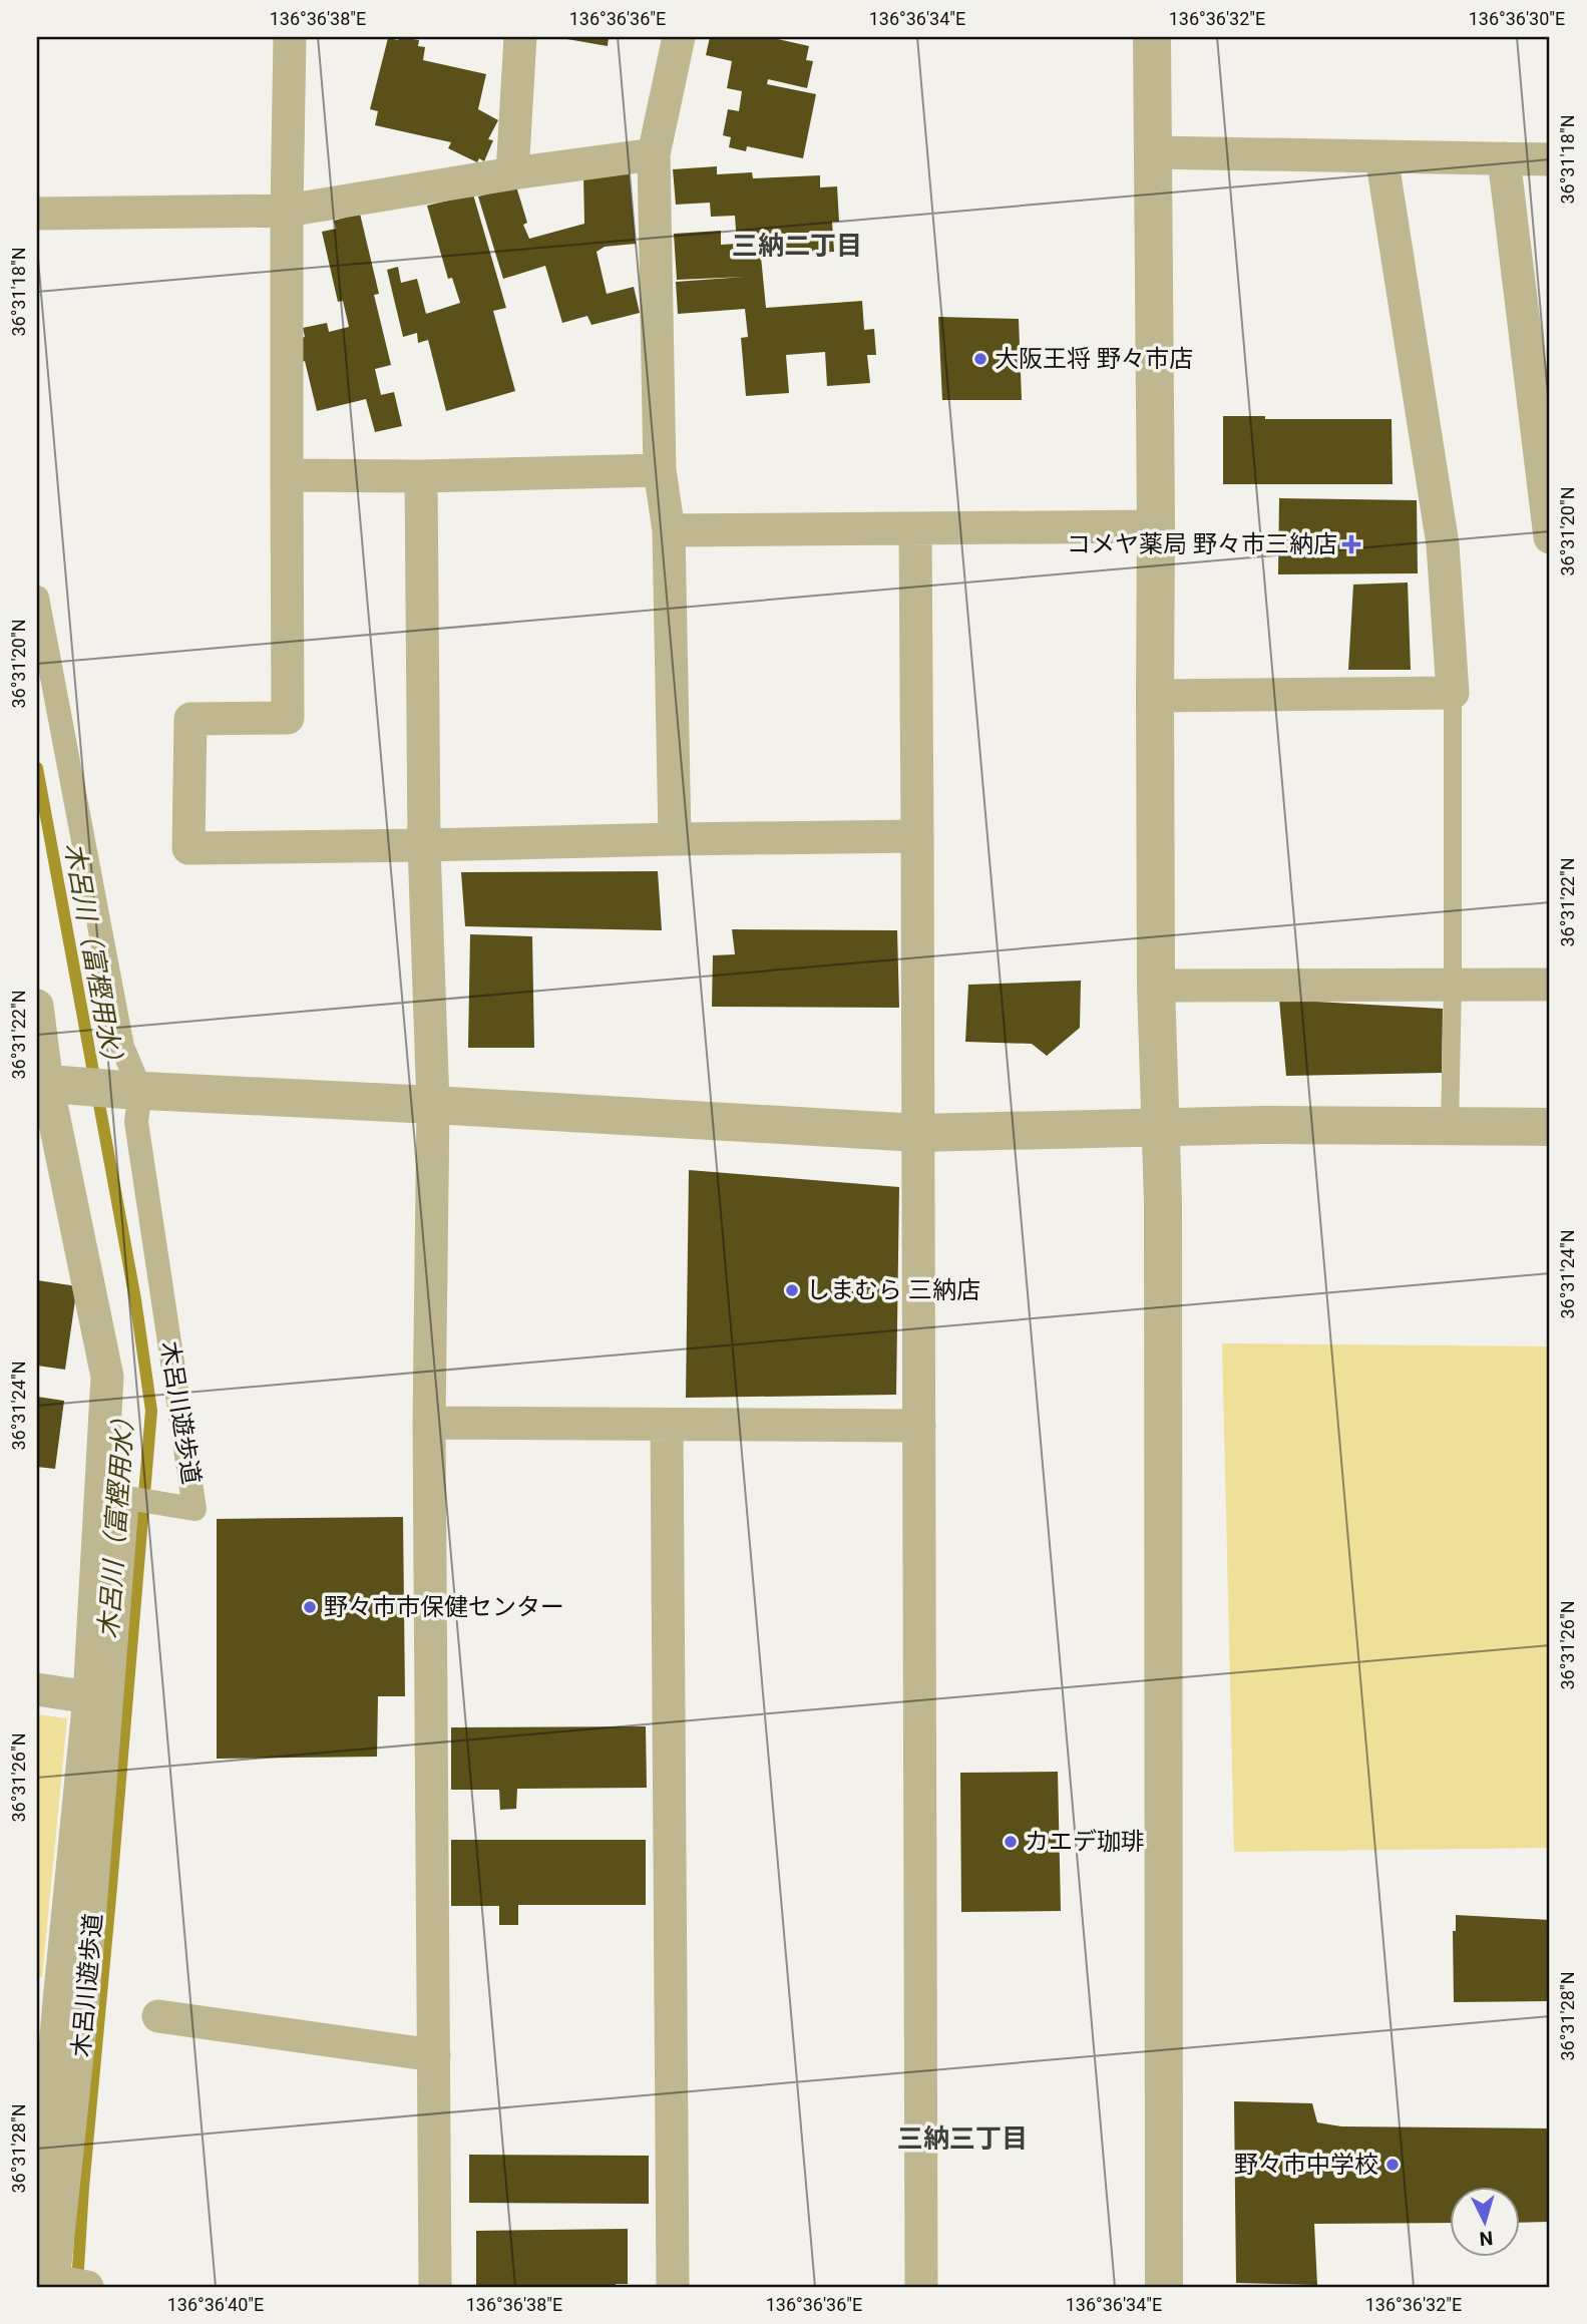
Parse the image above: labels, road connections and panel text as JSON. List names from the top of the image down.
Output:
{
  "streets": {
    "street": ["木呂川遊歩道"]
  },
  "districts": ["三納二丁目", "三納三丁目"],
  "water": ["木呂川（富樫用水）"],
  "places": {
    "other": [
      "大阪王将 野々市店",
      "しまむら 三納店",
      "野々市市保健センター",
      "カエデ珈琲",
      "野々市中学校"
    ],
    "health": ["コメヤ薬局 野々市三納店"]
  },
  "north": "bottom",
  "coordinates": [
    "136°36'38\"E",
    "136°36'36\"E",
    "136°36'34\"E",
    "136°36'32\"E",
    "136°36'30\"E",
    "36°31'18\"N",
    "36°31'20\"N",
    "36°31'22\"N",
    "36°31'24\"N",
    "36°31'26\"N",
    "36°31'28\"N",
    "136°36'40\"E"
  ]
}
